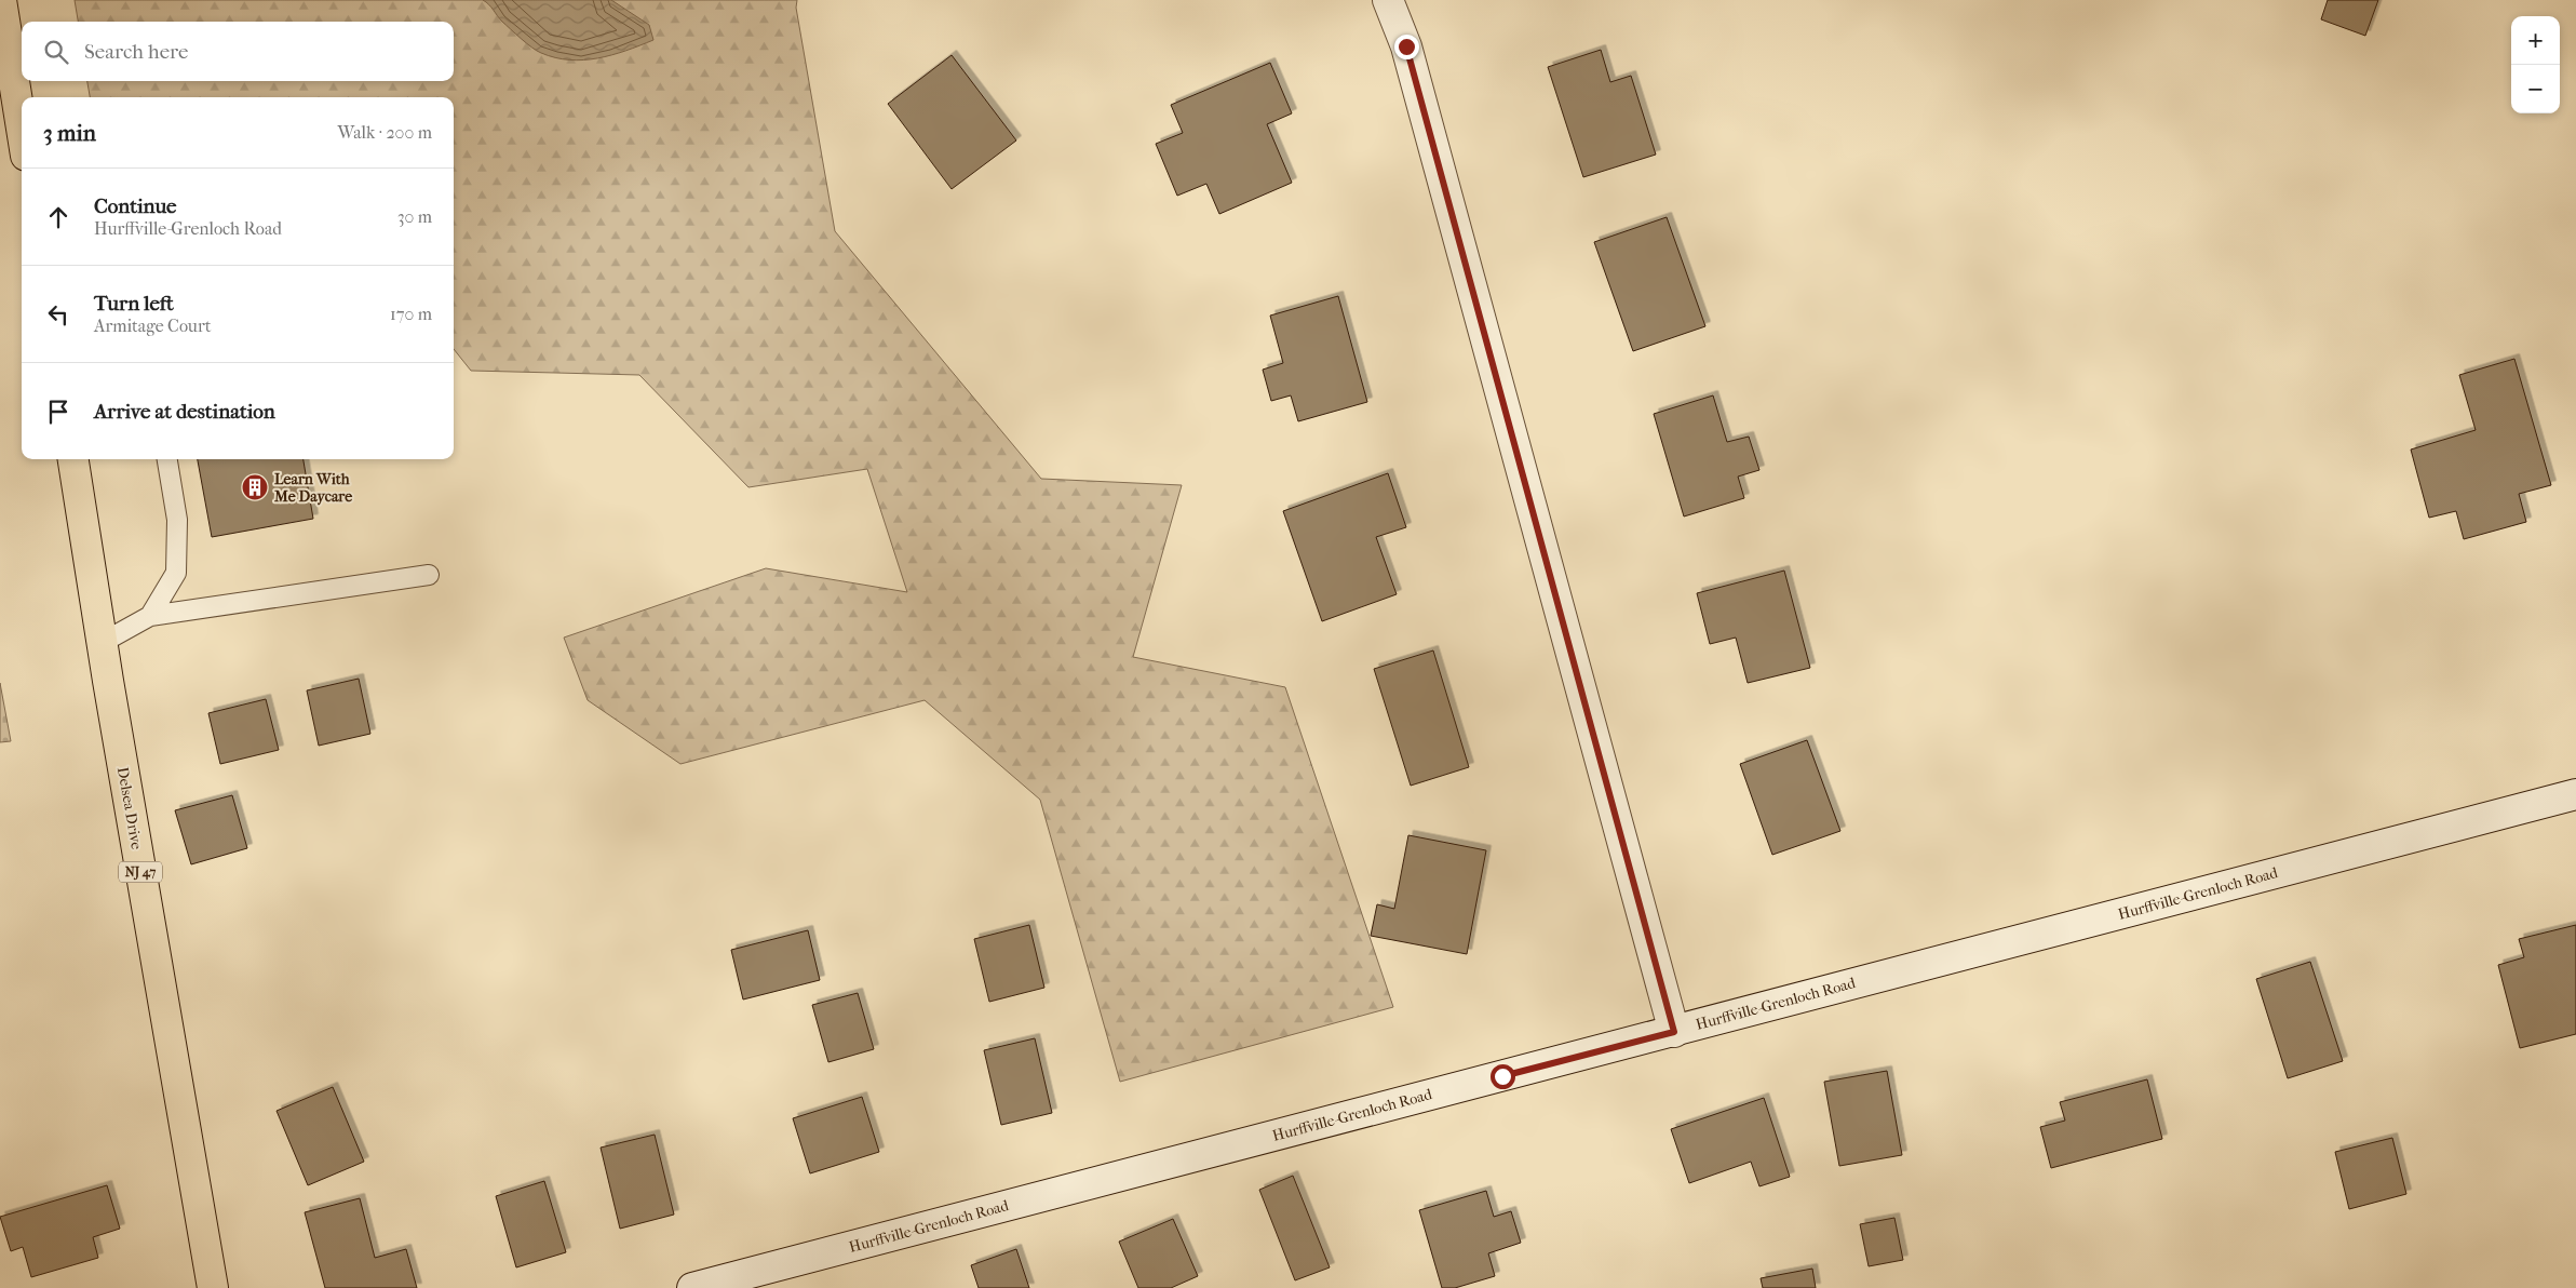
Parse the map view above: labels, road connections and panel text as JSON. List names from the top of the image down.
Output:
{
  "streets": {
    "main road": ["Delsea Drive", "NJ 47", "Hurffville-Grenloch Road"]
  },
  "places": {
    "building": ["Learn With Me Daycare"]
  },
  "page": {
    "map_buttons": ["+", "−"],
    "search": "Search here",
    "heading": ["3 min", "Walk · 200 m"],
    "list": [
      ["Continue", "Hurffville-Grenloch Road", "30 m"],
      ["Turn left", "Armitage Court", "170 m"],
      "Arrive at destination"
    ]
  }
}
